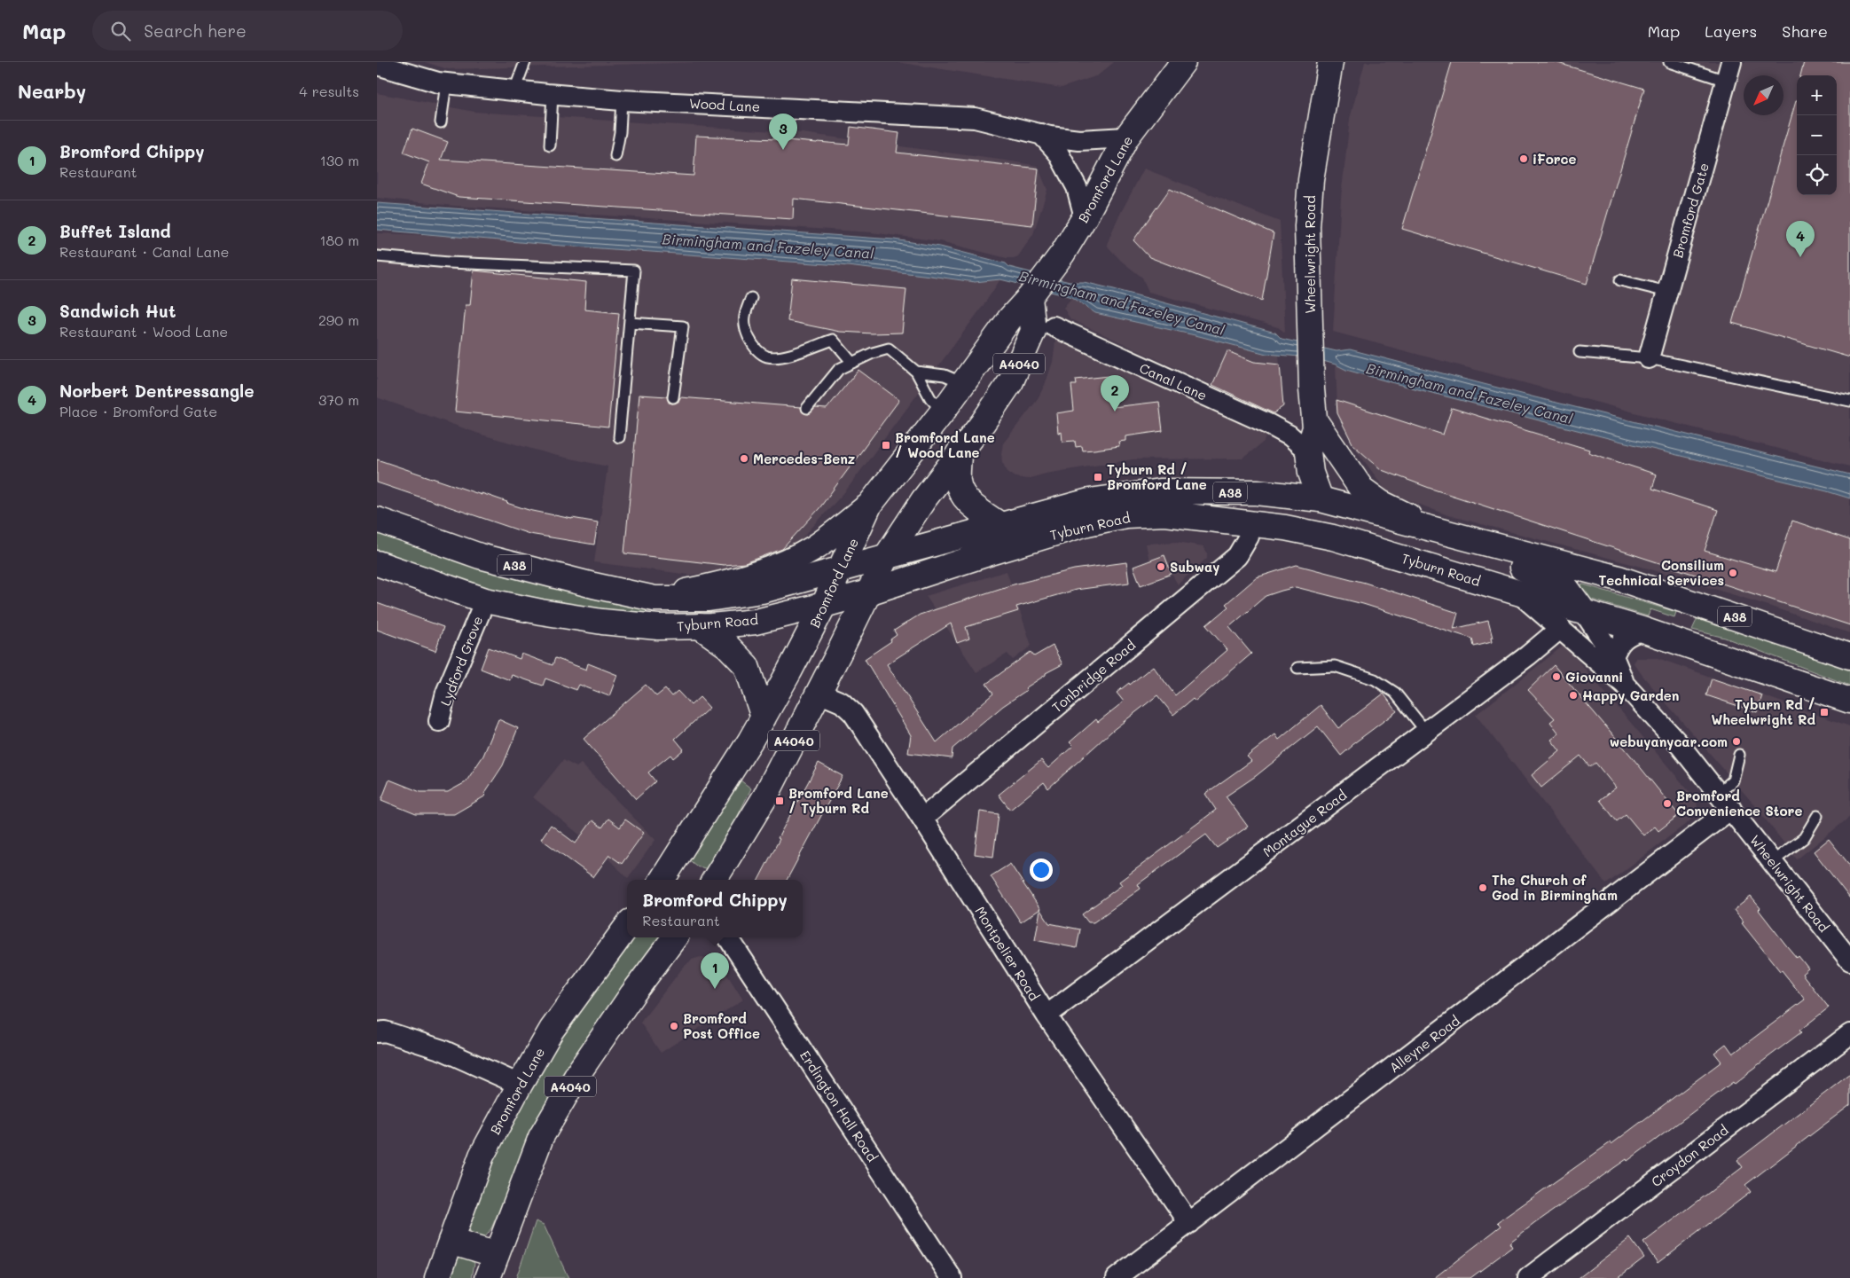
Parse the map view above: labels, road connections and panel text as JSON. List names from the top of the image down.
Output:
{
  "streets": {
    "main road": [
      "Bromford Lane",
      "Wheelwright Road",
      "A4040",
      "A38",
      "Tyburn Road"
    ],
    "street": [
      "Wood Lane",
      "Bromford Gate",
      "Canal Lane",
      "Lydford Grove",
      "Tonbridge Road",
      "Montague Road",
      "Montpelier Road",
      "Alleyne Road",
      "Erdington Hall Road",
      "Croydon Road"
    ]
  },
  "crossings": [
    ["Wood Lane", "Bromford Lane"],
    ["Bromford Lane", "A4040"],
    ["Bromford Lane", "Tyburn Road"],
    ["Wheelwright Road", "Canal Lane"],
    ["Wheelwright Road", "Tyburn Road"],
    ["Wheelwright Road", "Montague Road"],
    ["Wheelwright Road", "Alleyne Road"],
    ["A4040", "Canal Lane"],
    ["A4040", "Tyburn Road"],
    ["A4040", "Montpelier Road"],
    ["Tyburn Road", "Lydford Grove"],
    ["Tyburn Road", "Tonbridge Road"],
    ["Tonbridge Road", "Montpelier Road"],
    ["Montague Road", "Montpelier Road"],
    ["Montpelier Road", "Alleyne Road"]
  ],
  "water": ["Birmingham and Fazeley Canal"],
  "places": {
    "other": [
      "iForce",
      "Mercedes-Benz",
      "Subway",
      "Consilium Technical Services",
      "Giovanni",
      "Happy Garden",
      "webuyanycar.com",
      "Bromford Convenience Store",
      "The Church of God in Birmingham",
      "Bromford Post Office"
    ],
    "transit": [
      "Bromford Lane / Wood Lane",
      "Tyburn Rd / Bromford Lane",
      "Tyburn Rd / Wheelwright Rd",
      "Bromford Lane / Tyburn Rd"
    ]
  },
  "north": "bottom left",
  "page": {
    "header": "Map",
    "search": "Search here",
    "nav": ["Map", "Layers", "Share"],
    "heading": ["Nearby", "4 results"],
    "map_buttons": ["+", "−"],
    "pins": [
      "3",
      "4",
      "2",
      "1"
    ],
    "list": [
      {
        "mark": "1",
        "name": "Bromford Chippy",
        "note": "Restaurant",
        "value": "130 m"
      },
      {
        "mark": "2",
        "name": "Buffet Island",
        "note": "Restaurant · Canal Lane",
        "value": "180 m"
      },
      {
        "mark": "3",
        "name": "Sandwich Hut",
        "note": "Restaurant · Wood Lane",
        "value": "290 m"
      },
      {
        "mark": "4",
        "name": "Norbert Dentressangle",
        "note": "Place · Bromford Gate",
        "value": "370 m"
      }
    ],
    "popup": ["Bromford Chippy", "Restaurant"]
  }
}
